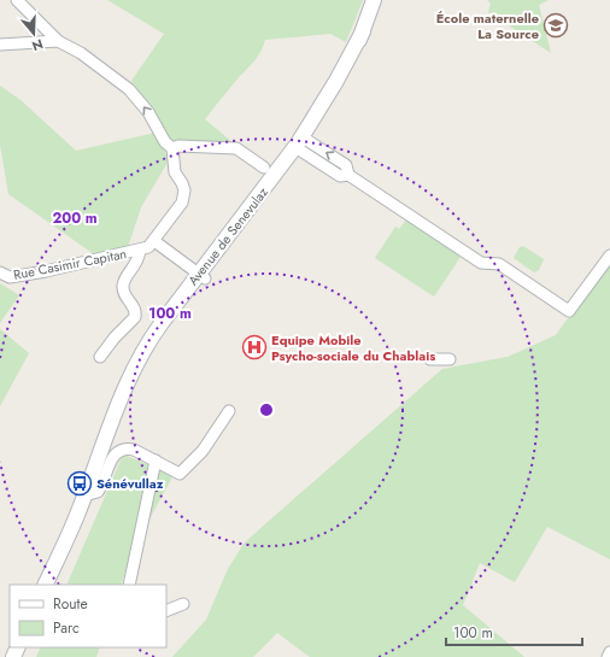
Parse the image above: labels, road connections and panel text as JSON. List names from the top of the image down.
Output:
{
  "streets": {
    "main road": ["Avenue de Senevulaz"],
    "street": ["Rue Casimir Capitan"]
  },
  "places": {
    "school or university": ["École maternelle La Source"],
    "hospital": ["Equipe Mobile Psycho-sociale du Chablais"],
    "bus stop": ["Sénévullaz"]
  },
  "legend": ["Route", "Parc"],
  "scale_bar": "100 m",
  "north": "bottom",
  "rings": ["200 m", "100 m"]
}
